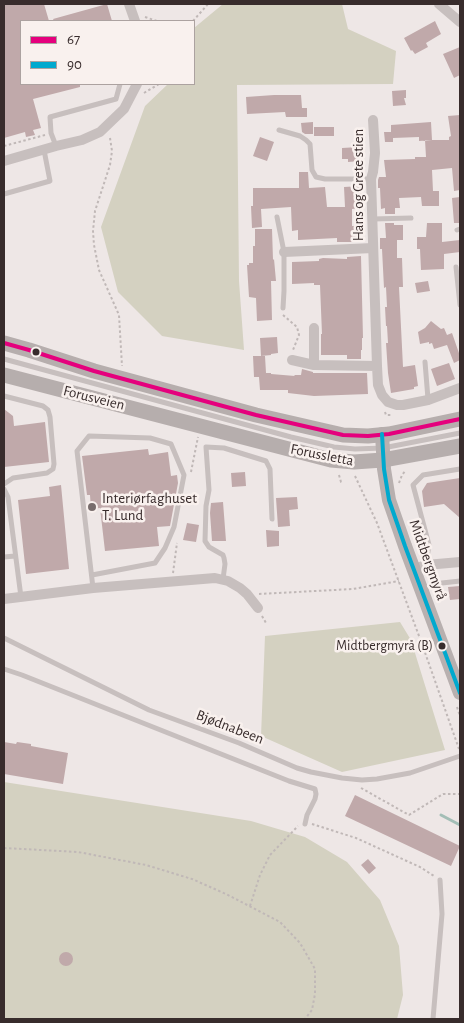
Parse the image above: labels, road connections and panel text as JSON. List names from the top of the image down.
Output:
{
  "streets": {
    "main road": ["Forusveien", "Forussletta"],
    "street": ["Hans og Grete stien", "Midtbergmyrå"],
    "lane": ["Bjødnabeen"]
  },
  "crossings": [
    ["Forusveien", "Forussletta"],
    ["Forussletta", "Midtbergmyrå"]
  ],
  "places": ["Interiørfaghuset T. Lund", "Midtbergmyrå (B)"],
  "lines": ["transit line 67", "transit line 90"],
  "legend": ["67", "90"]
}
